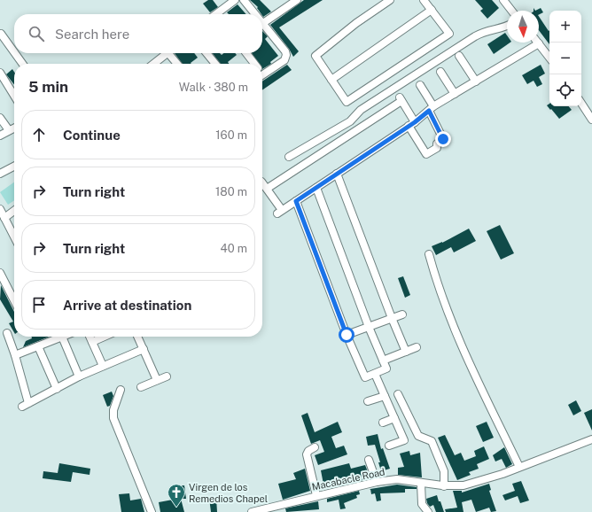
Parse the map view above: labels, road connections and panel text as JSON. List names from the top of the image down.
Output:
{
  "streets": {
    "street": ["Macabacle Road"]
  },
  "places": {
    "church": ["Virgen de los Remedios Chapel"]
  },
  "north": "bottom",
  "page": {
    "map_buttons": ["+", "−"],
    "search": "Search here",
    "heading": ["5 min", "Walk · 380 m"],
    "list": [
      ["Continue", "160 m"],
      ["Turn right", "180 m"],
      ["Turn right", "40 m"],
      "Arrive at destination"
    ]
  }
}
